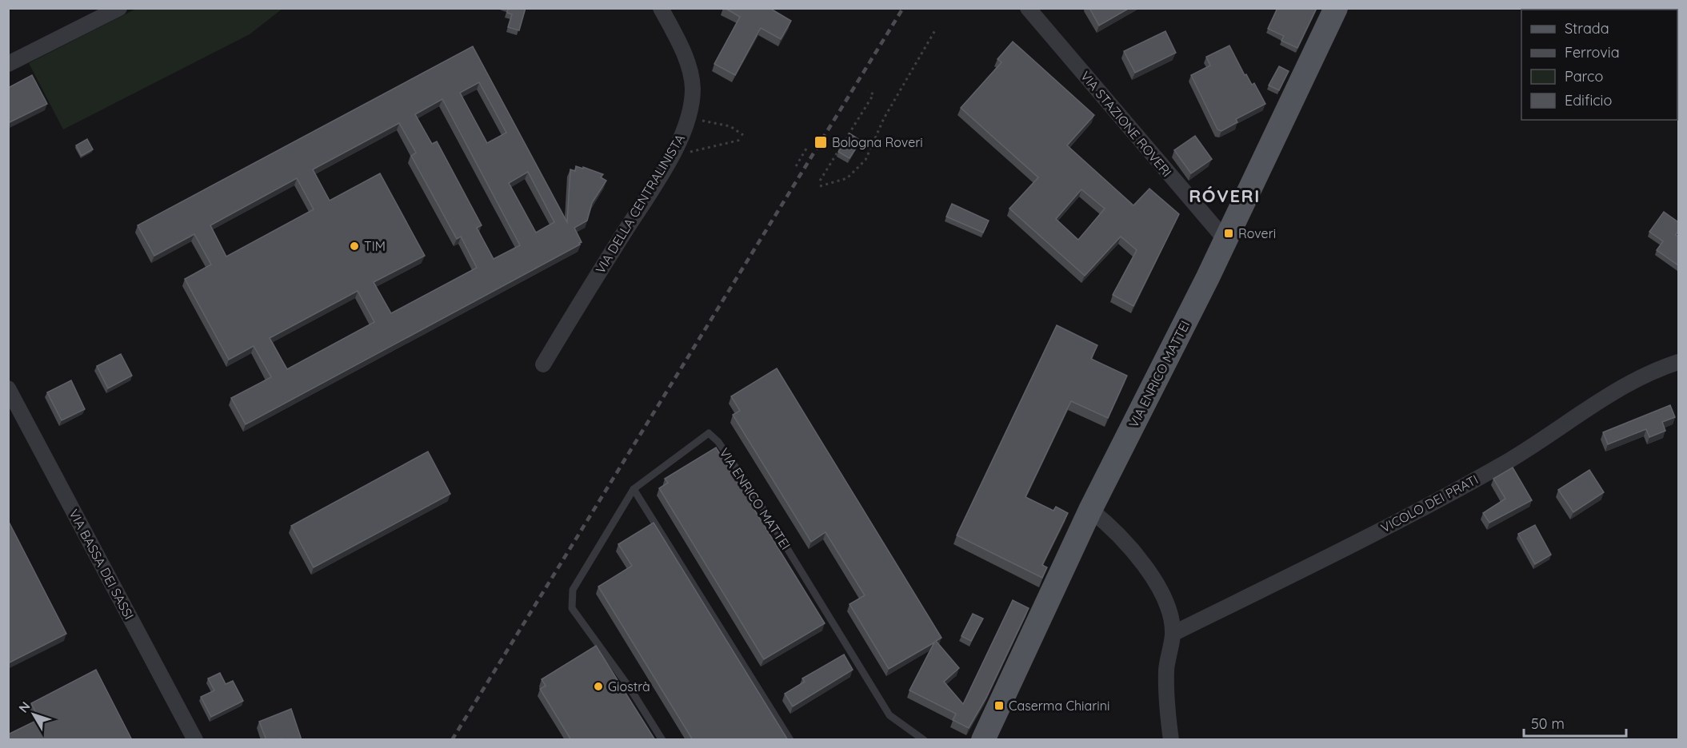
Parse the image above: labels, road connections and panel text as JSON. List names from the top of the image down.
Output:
{
  "streets": {
    "main road": ["VIA ENRICO MATTEI"],
    "street": [
      "VIA STAZIONE ROVERI",
      "VIA DELLA CENTRALINISTA",
      "VICOLO DEI PRATI",
      "VIA BASSA DEI SASSI"
    ]
  },
  "crossings": [
    ["VIA STAZIONE ROVERI", "VIA ENRICO MATTEI"]
  ],
  "districts": ["RÓVERI"],
  "places": {
    "transit": ["Bologna Roveri", "Roveri", "Caserma Chiarini"],
    "other": ["TIM", "Giostrà"]
  },
  "legend": [
    "Strada",
    "Ferrovia",
    "Parco",
    "Edificio"
  ],
  "scale_bar": "50 m",
  "north": "top left"
}
